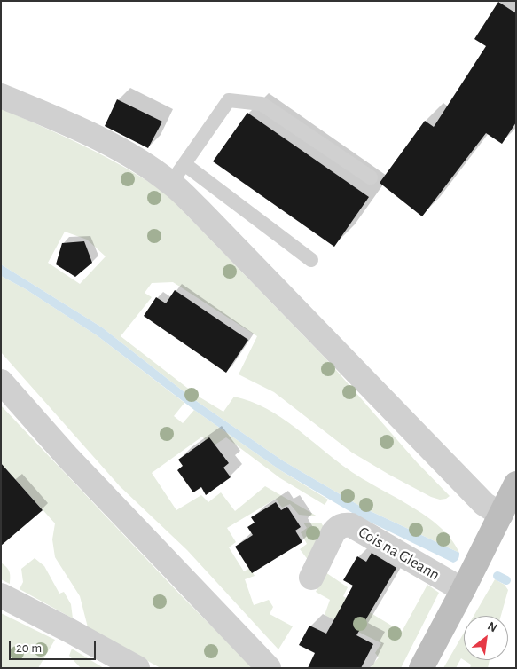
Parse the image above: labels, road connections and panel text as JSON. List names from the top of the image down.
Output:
{
  "streets": {
    "street": ["Cois na Gleann"]
  },
  "scale_bar": "20 m",
  "north": "top right"
}
